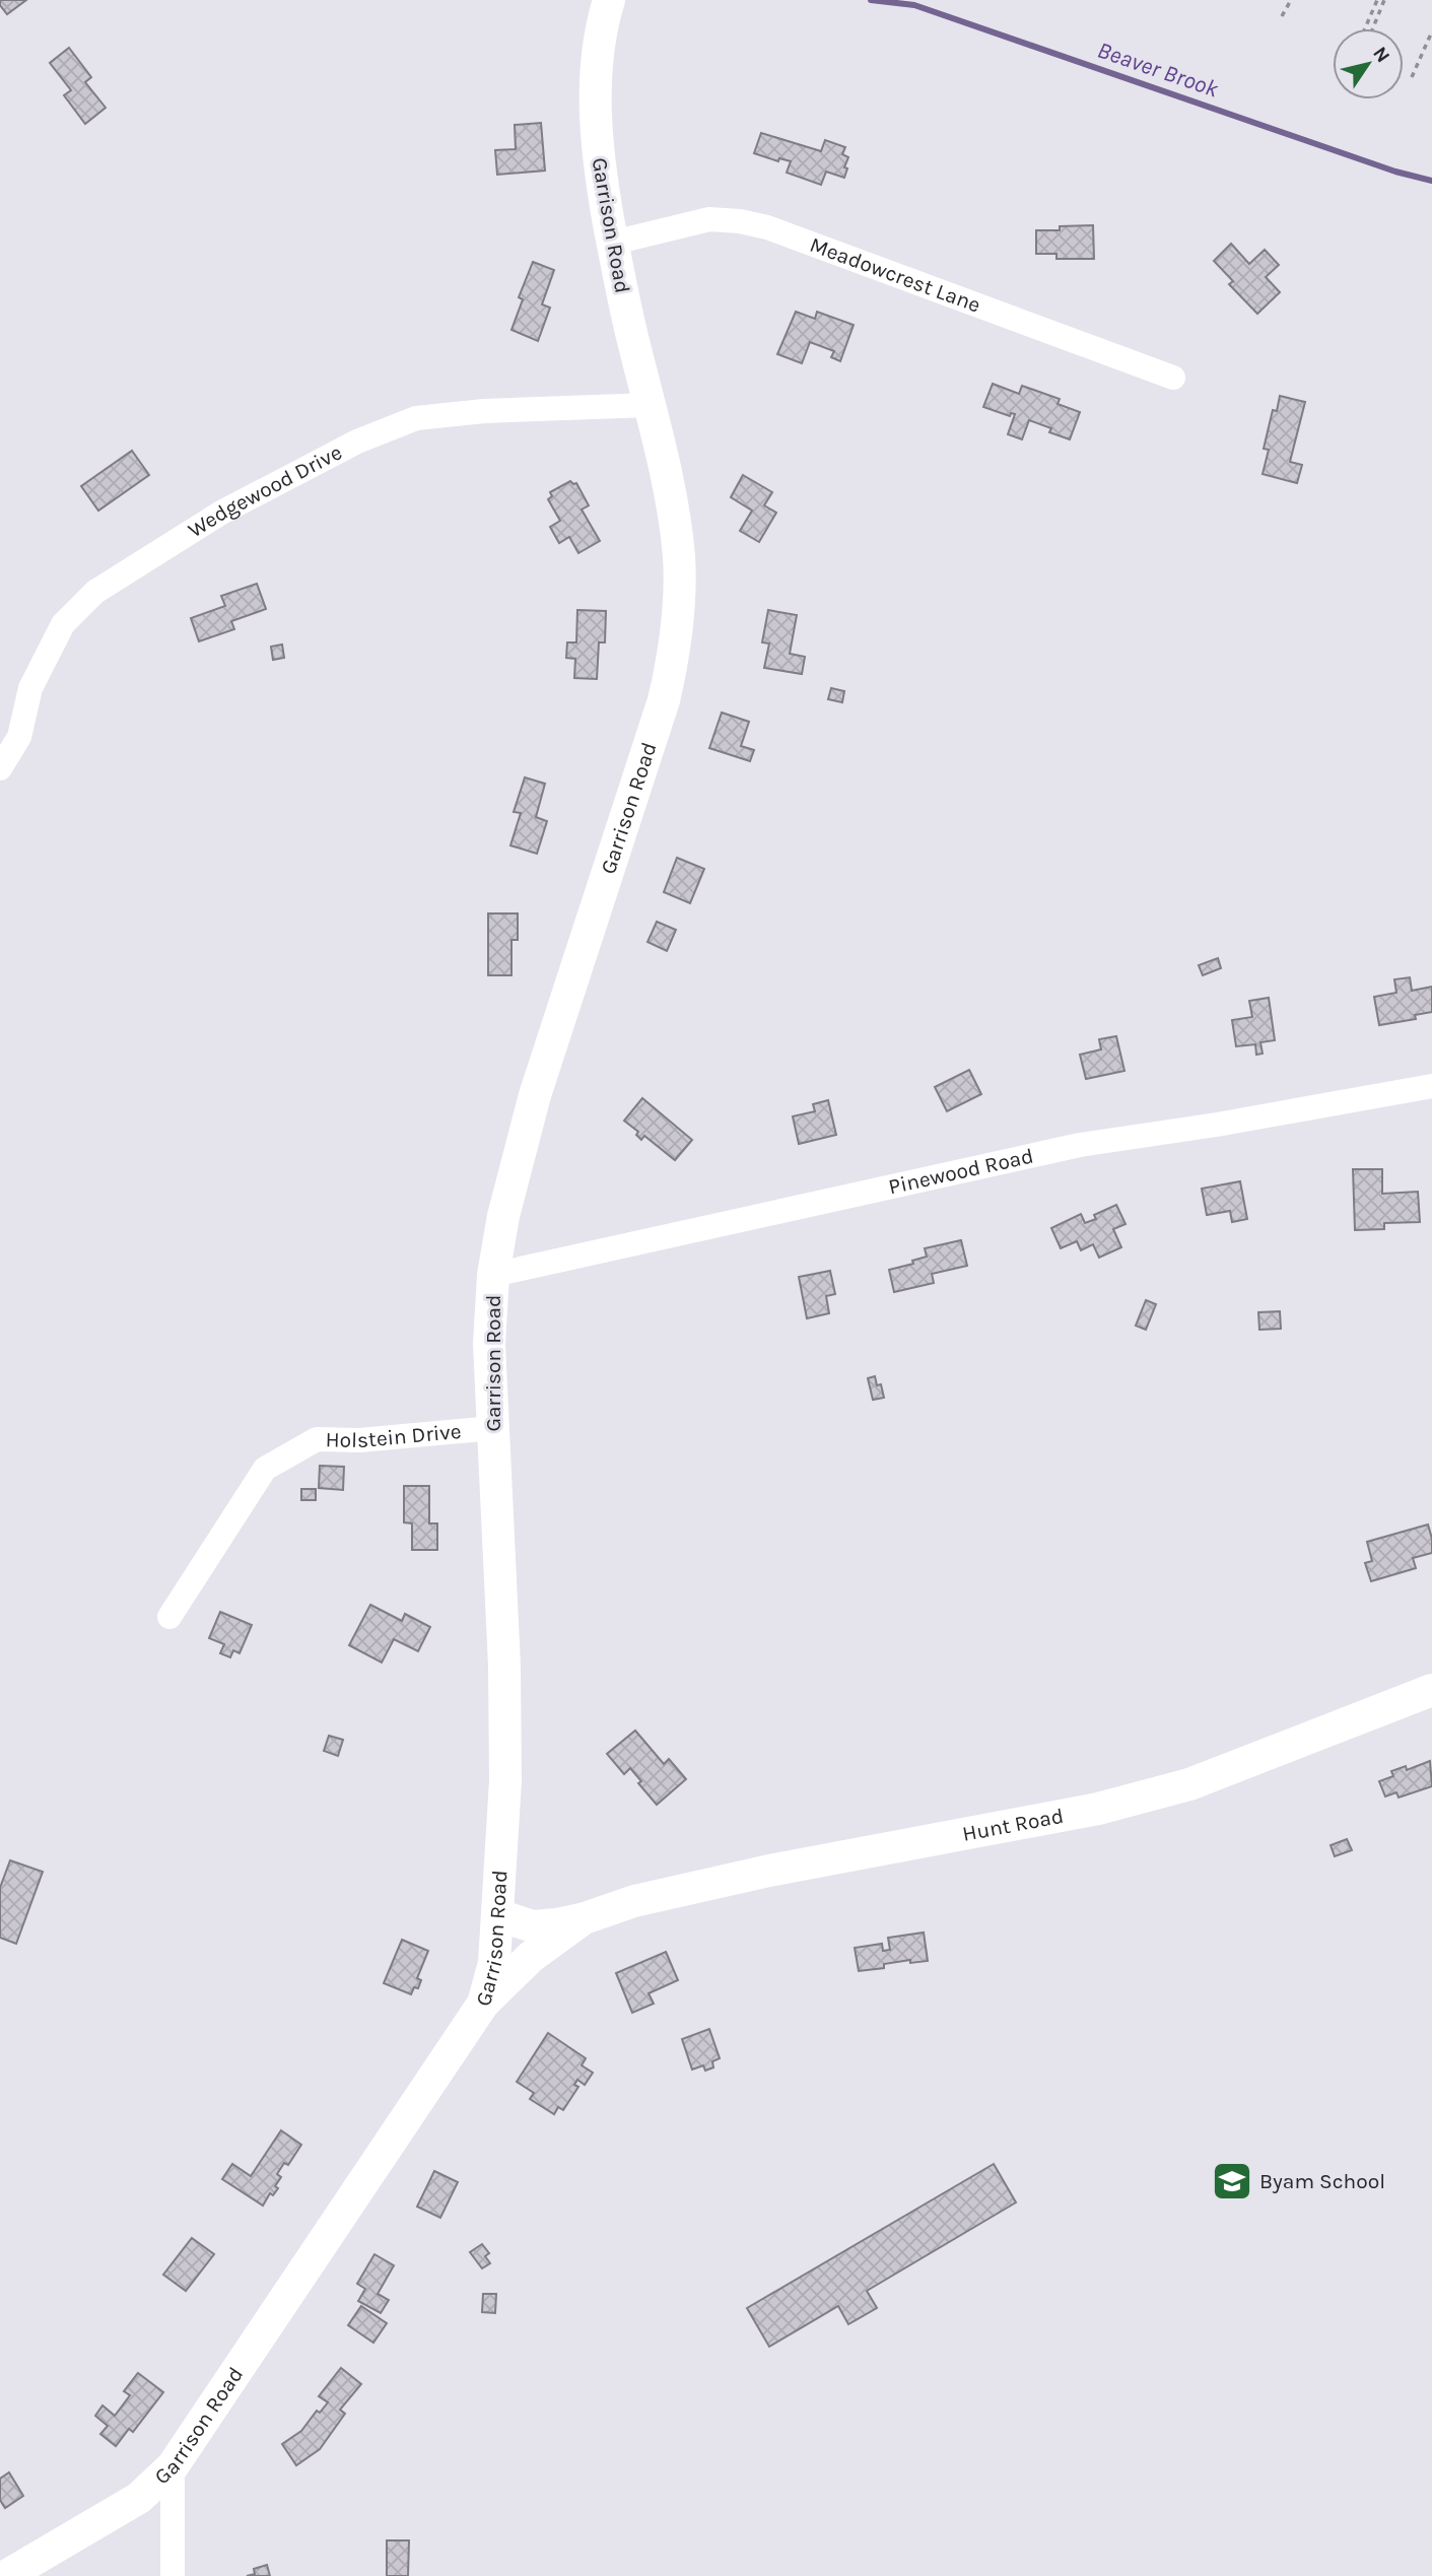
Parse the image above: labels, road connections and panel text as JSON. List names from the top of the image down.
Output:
{
  "streets": {
    "street": [
      "Garrison Road",
      "Meadowcrest Lane",
      "Wedgewood Drive",
      "Pinewood Road",
      "Holstein Drive",
      "Hunt Road"
    ]
  },
  "crossings": [
    ["Garrison Road", "Meadowcrest Lane"],
    ["Garrison Road", "Wedgewood Drive"],
    ["Garrison Road", "Pinewood Road"],
    ["Garrison Road", "Holstein Drive"],
    ["Garrison Road", "Hunt Road"]
  ],
  "water": ["Beaver Brook"],
  "places": {
    "school or university": ["Byam School"]
  },
  "north": "top right"
}
